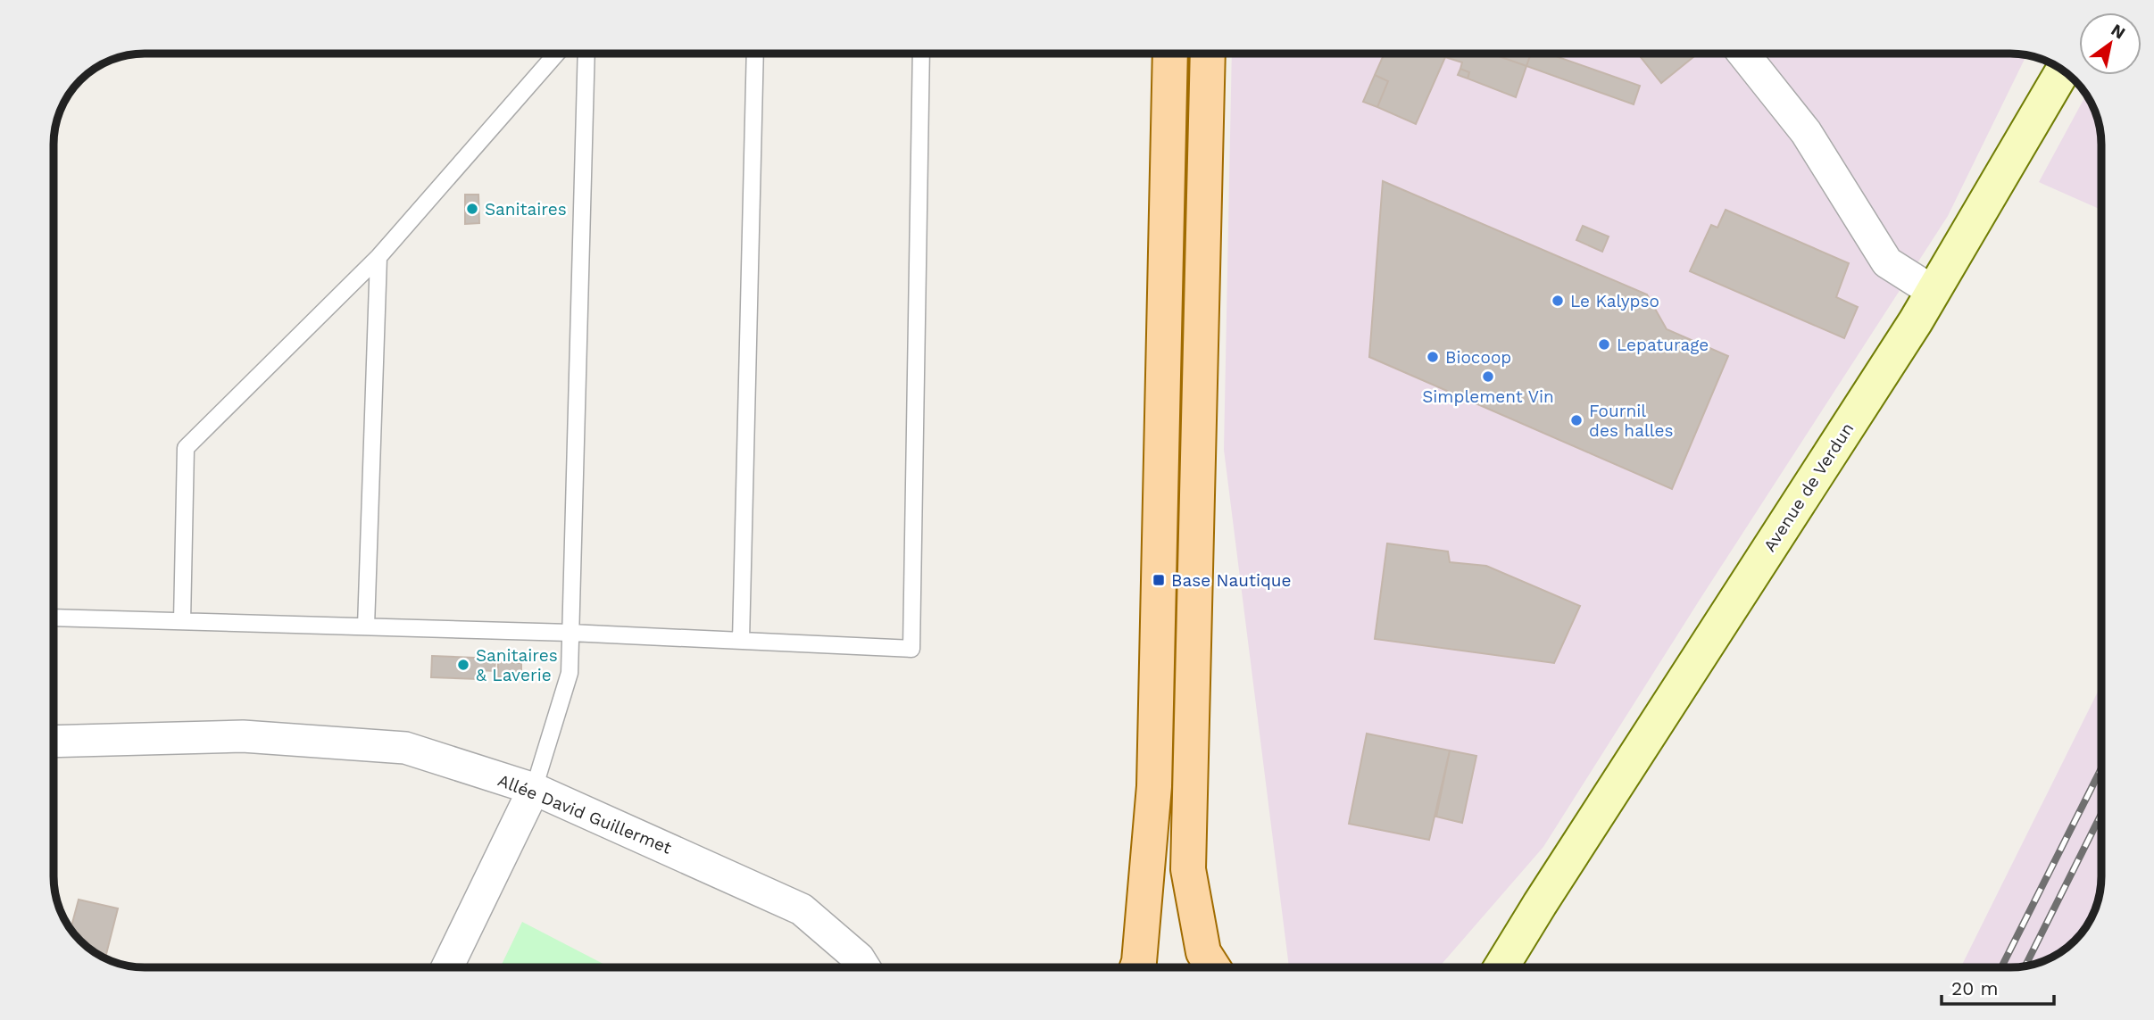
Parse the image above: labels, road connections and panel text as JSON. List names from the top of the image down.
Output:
{
  "streets": {
    "main road": ["Avenue de Verdun"],
    "street": ["Allée David Guillermet"]
  },
  "places": {
    "other": [
      "Sanitaires",
      "Le Kalypso",
      "Lepaturage",
      "Biocoop",
      "Simplement Vin",
      "Fournil des halles",
      "Sanitaires & Laverie"
    ],
    "transit": ["Base Nautique"]
  },
  "scale_bar": "20 m",
  "north": "top right"
}
